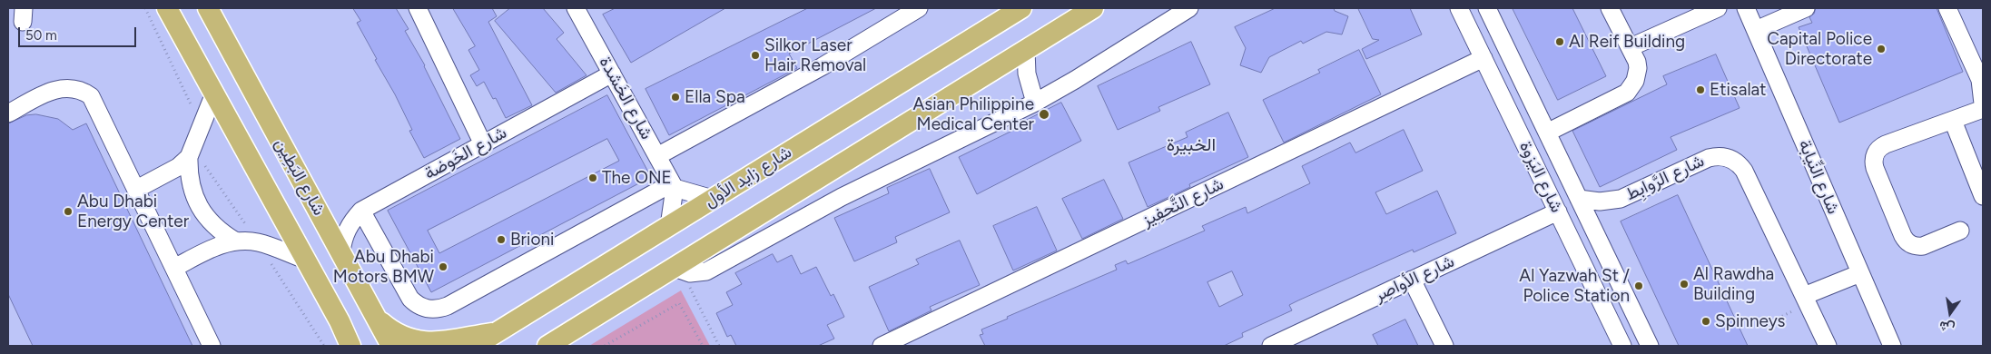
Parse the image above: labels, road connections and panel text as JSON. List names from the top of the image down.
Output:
{
  "streets": {
    "main road": ["شارع البَطِين", "شارع زايد الأول"],
    "street": [
      "شارع الخَشدة",
      "شارع الخَوضة",
      "شارع اليَزوة",
      "شارع النِّيابة",
      "شارع الرَّوابِط",
      "شارع التَّحفِيز",
      "شارع الأواصِر"
    ]
  },
  "crossings": [
    ["شارع الخَشدة", "شارع الخَوضة"],
    ["شارع الخَوضة", "شارع البَطِين"],
    ["شارع اليَزوة", "شارع الرَّوابِط"],
    ["شارع اليَزوة", "شارع التَّحفِيز"],
    ["شارع اليَزوة", "شارع الأواصِر"]
  ],
  "districts": ["الخبيرة"],
  "places": [
    "Al Reif Building",
    "Capital Police Directorate",
    "Silkor Laser Hair Removal",
    "Etisalat",
    "Ella Spa",
    "Asian Philippine Medical Center",
    "The ONE",
    "Abu Dhabi Energy Center",
    "Brioni",
    "Abu Dhabi Motors BMW",
    "Al Rawdha Building",
    "Al Yazwah St / Police Station",
    "Spinneys"
  ],
  "scale_bar": "50 m",
  "north": "bottom"
}
